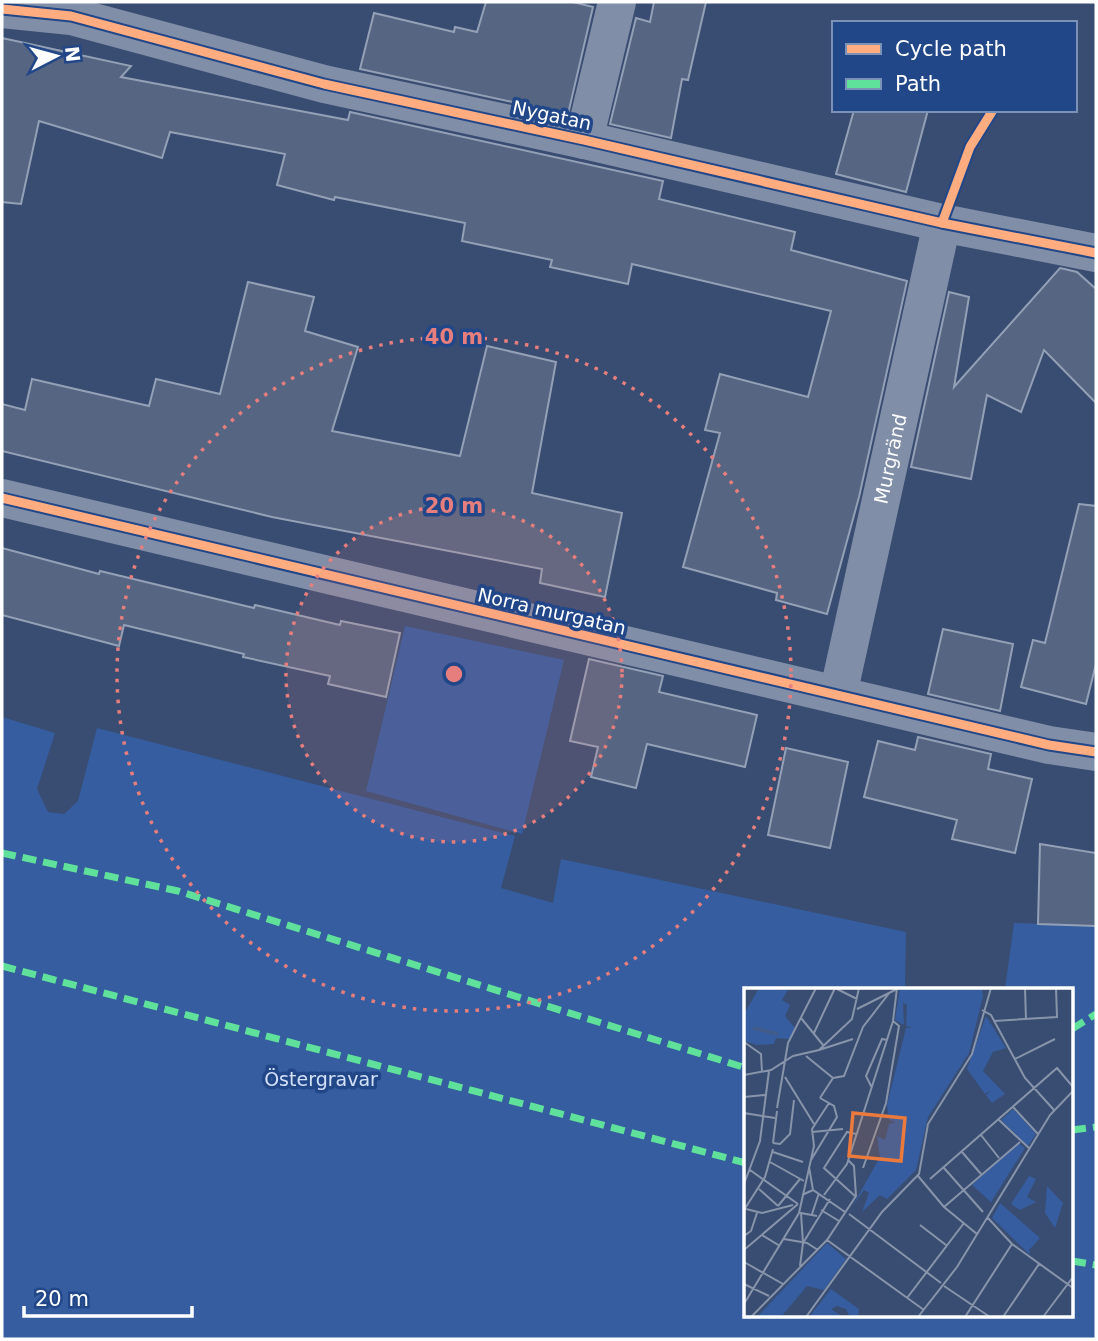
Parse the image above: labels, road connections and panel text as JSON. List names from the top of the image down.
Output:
{
  "streets": {
    "street": ["Nygatan", "Murgränd", "Norra murgatan"]
  },
  "crossings": [
    ["Nygatan", "Murgränd"],
    ["Murgränd", "Norra murgatan"]
  ],
  "parks": ["Östergravar"],
  "legend": ["Cycle path", "Path"],
  "scale_bar": "20 m",
  "north": "right",
  "rings": ["40 m", "20 m"]
}
